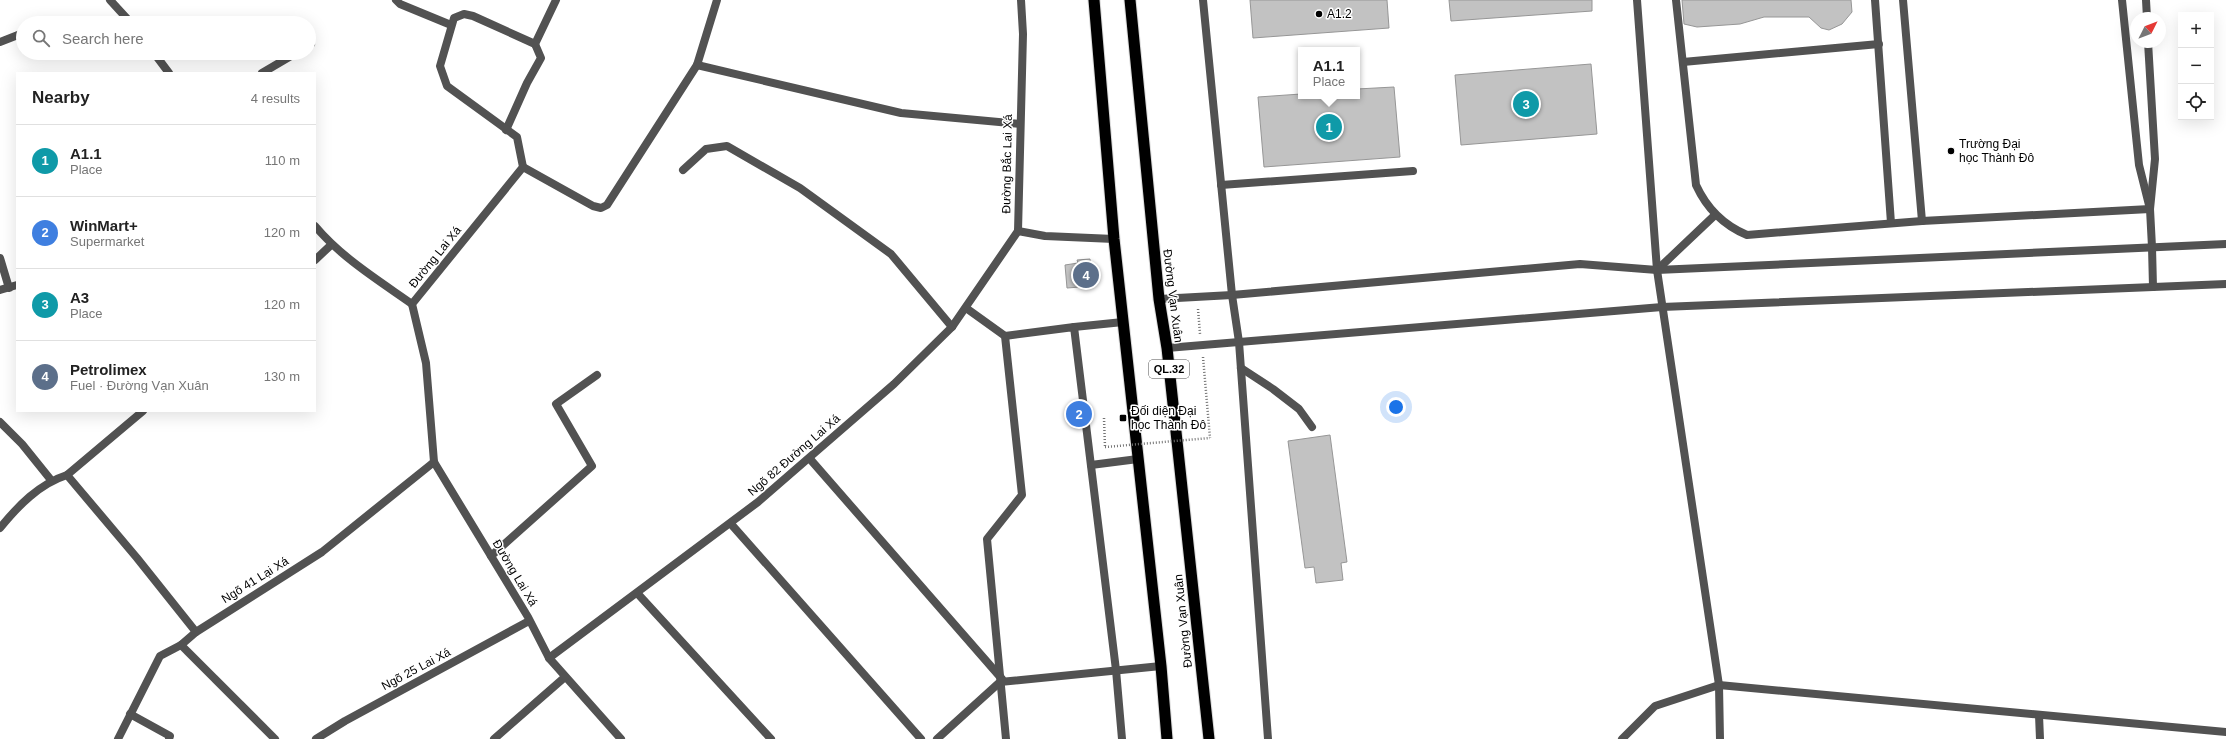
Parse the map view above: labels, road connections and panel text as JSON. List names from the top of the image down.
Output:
{
  "streets": {
    "highway": ["Đường Vạn Xuân", "QL.32"],
    "street": [
      "Đường Bắc Lai Xá",
      "Đường Lai Xá",
      "Ngõ 82 Đường Lai Xá",
      "Ngõ 41 Lại Xá",
      "Ngõ 25 Lai Xá"
    ]
  },
  "crossings": [
    ["Đường Bắc Lai Xá", "Ngõ 82 Đường Lai Xá"],
    ["Đường Lai Xá", "Ngõ 82 Đường Lai Xá"],
    ["Đường Lai Xá", "Ngõ 41 Lại Xá"],
    ["Đường Lai Xá", "Ngõ 25 Lai Xá"]
  ],
  "places": {
    "other": ["A1.2", "Trường Đại học Thành Đô"],
    "transit": ["Đối diện Đại học Thành Đô"]
  },
  "north": "top right",
  "page": {
    "map_buttons": ["+", "−"],
    "search": "Search here",
    "popup": ["A1.1", "Place"],
    "heading": ["Nearby", "4 results"],
    "pins": [
      "3",
      "1",
      "4",
      "2"
    ],
    "list": [
      {
        "mark": "1",
        "name": "A1.1",
        "note": "Place",
        "value": "110 m"
      },
      {
        "mark": "2",
        "name": "WinMart+",
        "note": "Supermarket",
        "value": "120 m"
      },
      {
        "mark": "3",
        "name": "A3",
        "note": "Place",
        "value": "120 m"
      },
      {
        "mark": "4",
        "name": "Petrolimex",
        "note": "Fuel · Đường Vạn Xuân",
        "value": "130 m"
      }
    ]
  }
}
